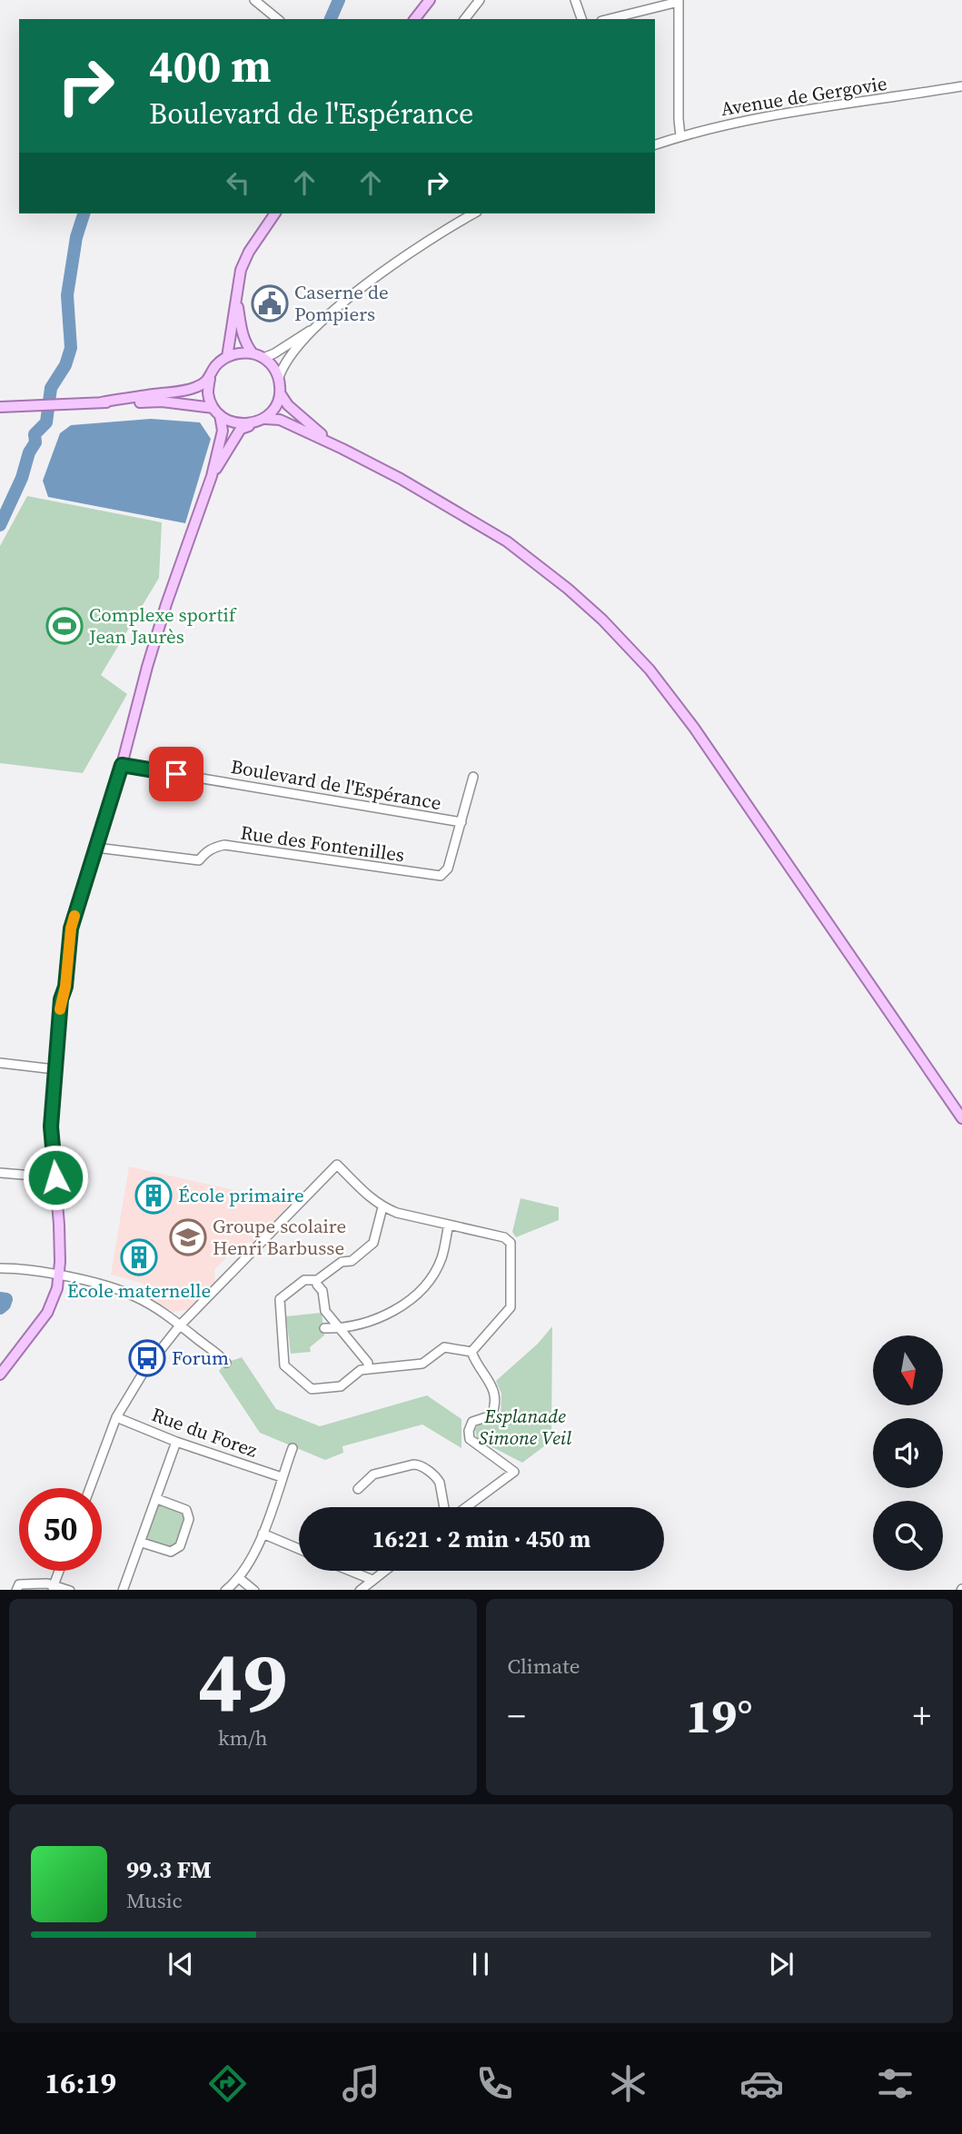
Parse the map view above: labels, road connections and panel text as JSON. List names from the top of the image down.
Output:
{
  "streets": {
    "street": [
      "Avenue de Gergovie",
      "Boulevard de l'Espérance",
      "Rue des Fontenilles",
      "Rue du Forez"
    ]
  },
  "crossings": [
    ["Boulevard de l'Espérance", "Rue des Fontenilles"]
  ],
  "parks": ["Esplanade Simone Veil"],
  "places": {
    "public building": ["Caserne de Pompiers"],
    "sports": ["Complexe sportif Jean Jaurès"],
    "building": ["École primaire", "École maternelle"],
    "school or university": ["Groupe scolaire Henri Barbusse"],
    "bus stop": ["Forum"]
  },
  "north": "bottom",
  "page": {
    "turn": ["400 m", "Boulevard de l'Espérance"],
    "limit": "50",
    "trip": "16:21 · 2 min · 450 m",
    "tile": [
      ["49", "km/h"],
      "Climate"
    ],
    "heat": ["−", "19°", "+"],
    "song": ["99.3 FM", "Music"],
    "tabs": "16:19"
  }
}
